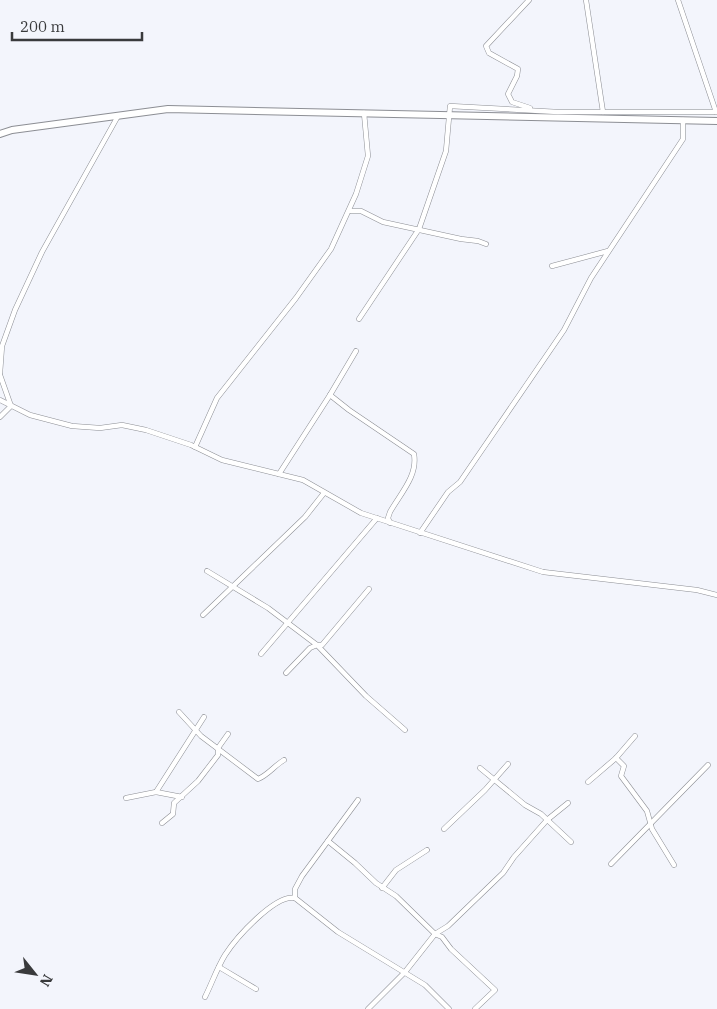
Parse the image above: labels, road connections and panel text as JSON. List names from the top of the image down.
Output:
{
  "scale_bar": "200 m",
  "north": "bottom right"
}
